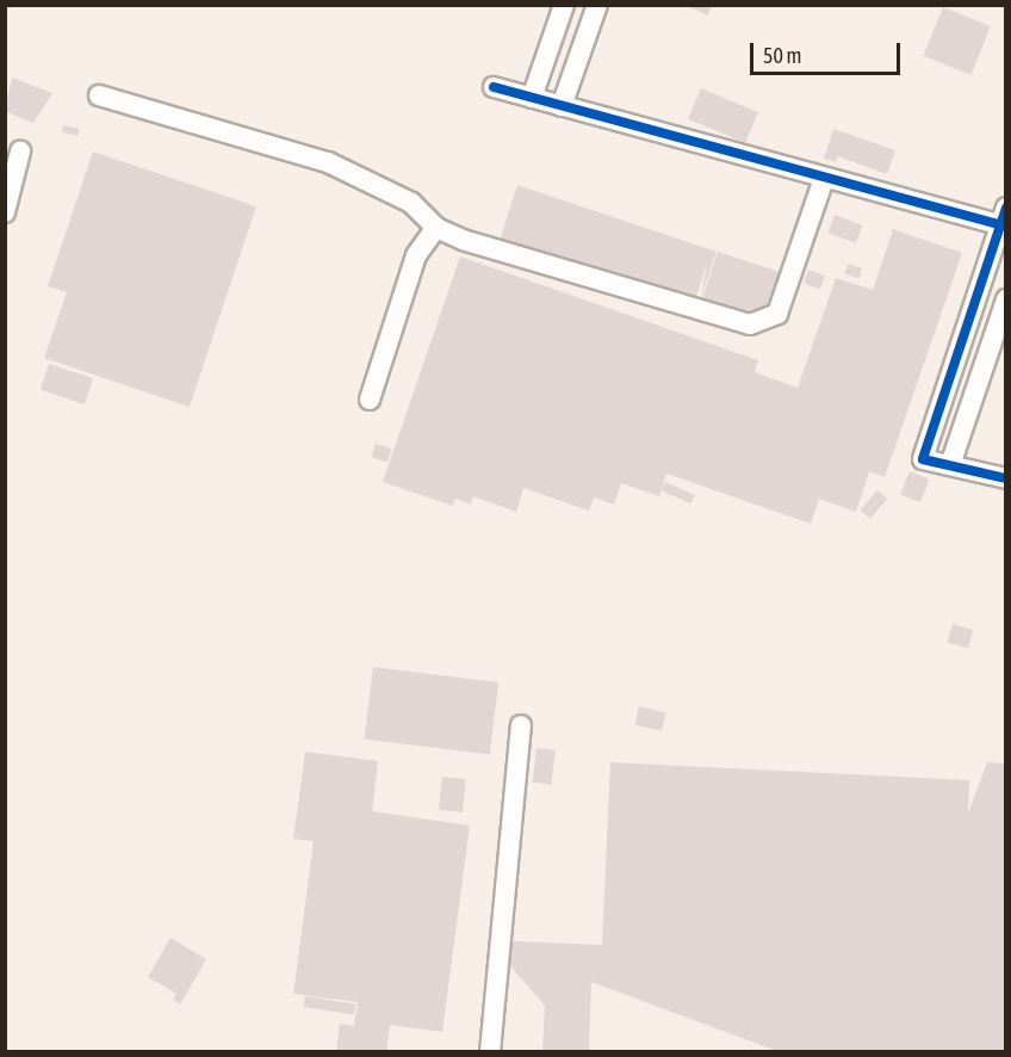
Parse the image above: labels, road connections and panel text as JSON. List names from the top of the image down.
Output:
{
  "scale_bar": "50 m"
}
